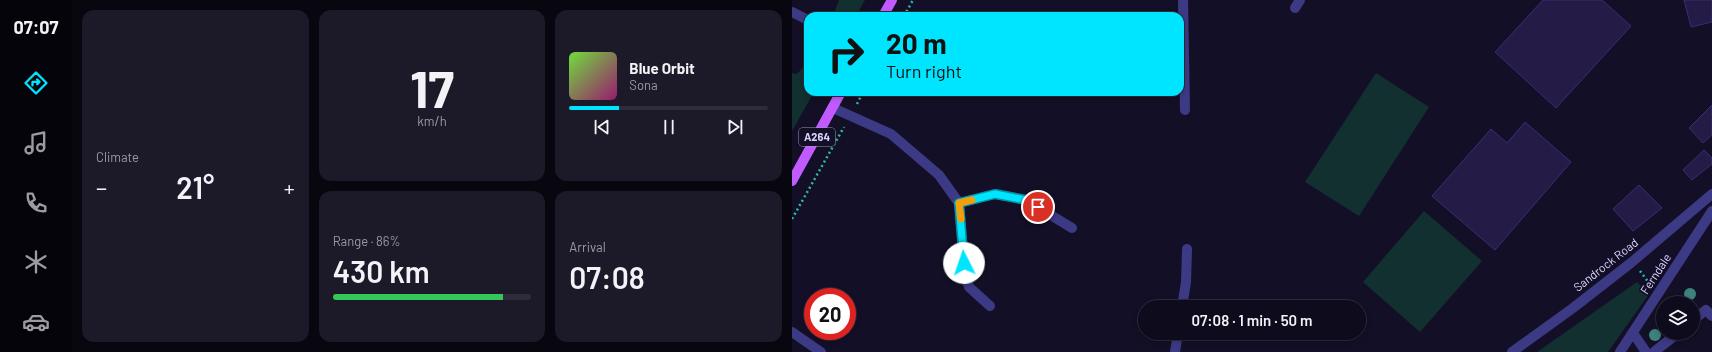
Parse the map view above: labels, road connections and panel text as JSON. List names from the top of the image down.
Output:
{
  "streets": {
    "main road": ["A264"],
    "street": ["Sandrock Road", "Ferndale"]
  },
  "page": {
    "tabs": "07:07",
    "tile": [
      "Climate",
      ["17", "km/h"],
      ["Range · 86%", "430 km"],
      ["Arrival", "07:08"]
    ],
    "turn": ["20 m", "Turn right"],
    "song": ["Blue Orbit", "Sona"],
    "heat": ["−", "21°", "+"],
    "limit": "20",
    "trip": "07:08 · 1 min · 50 m"
  }
}
